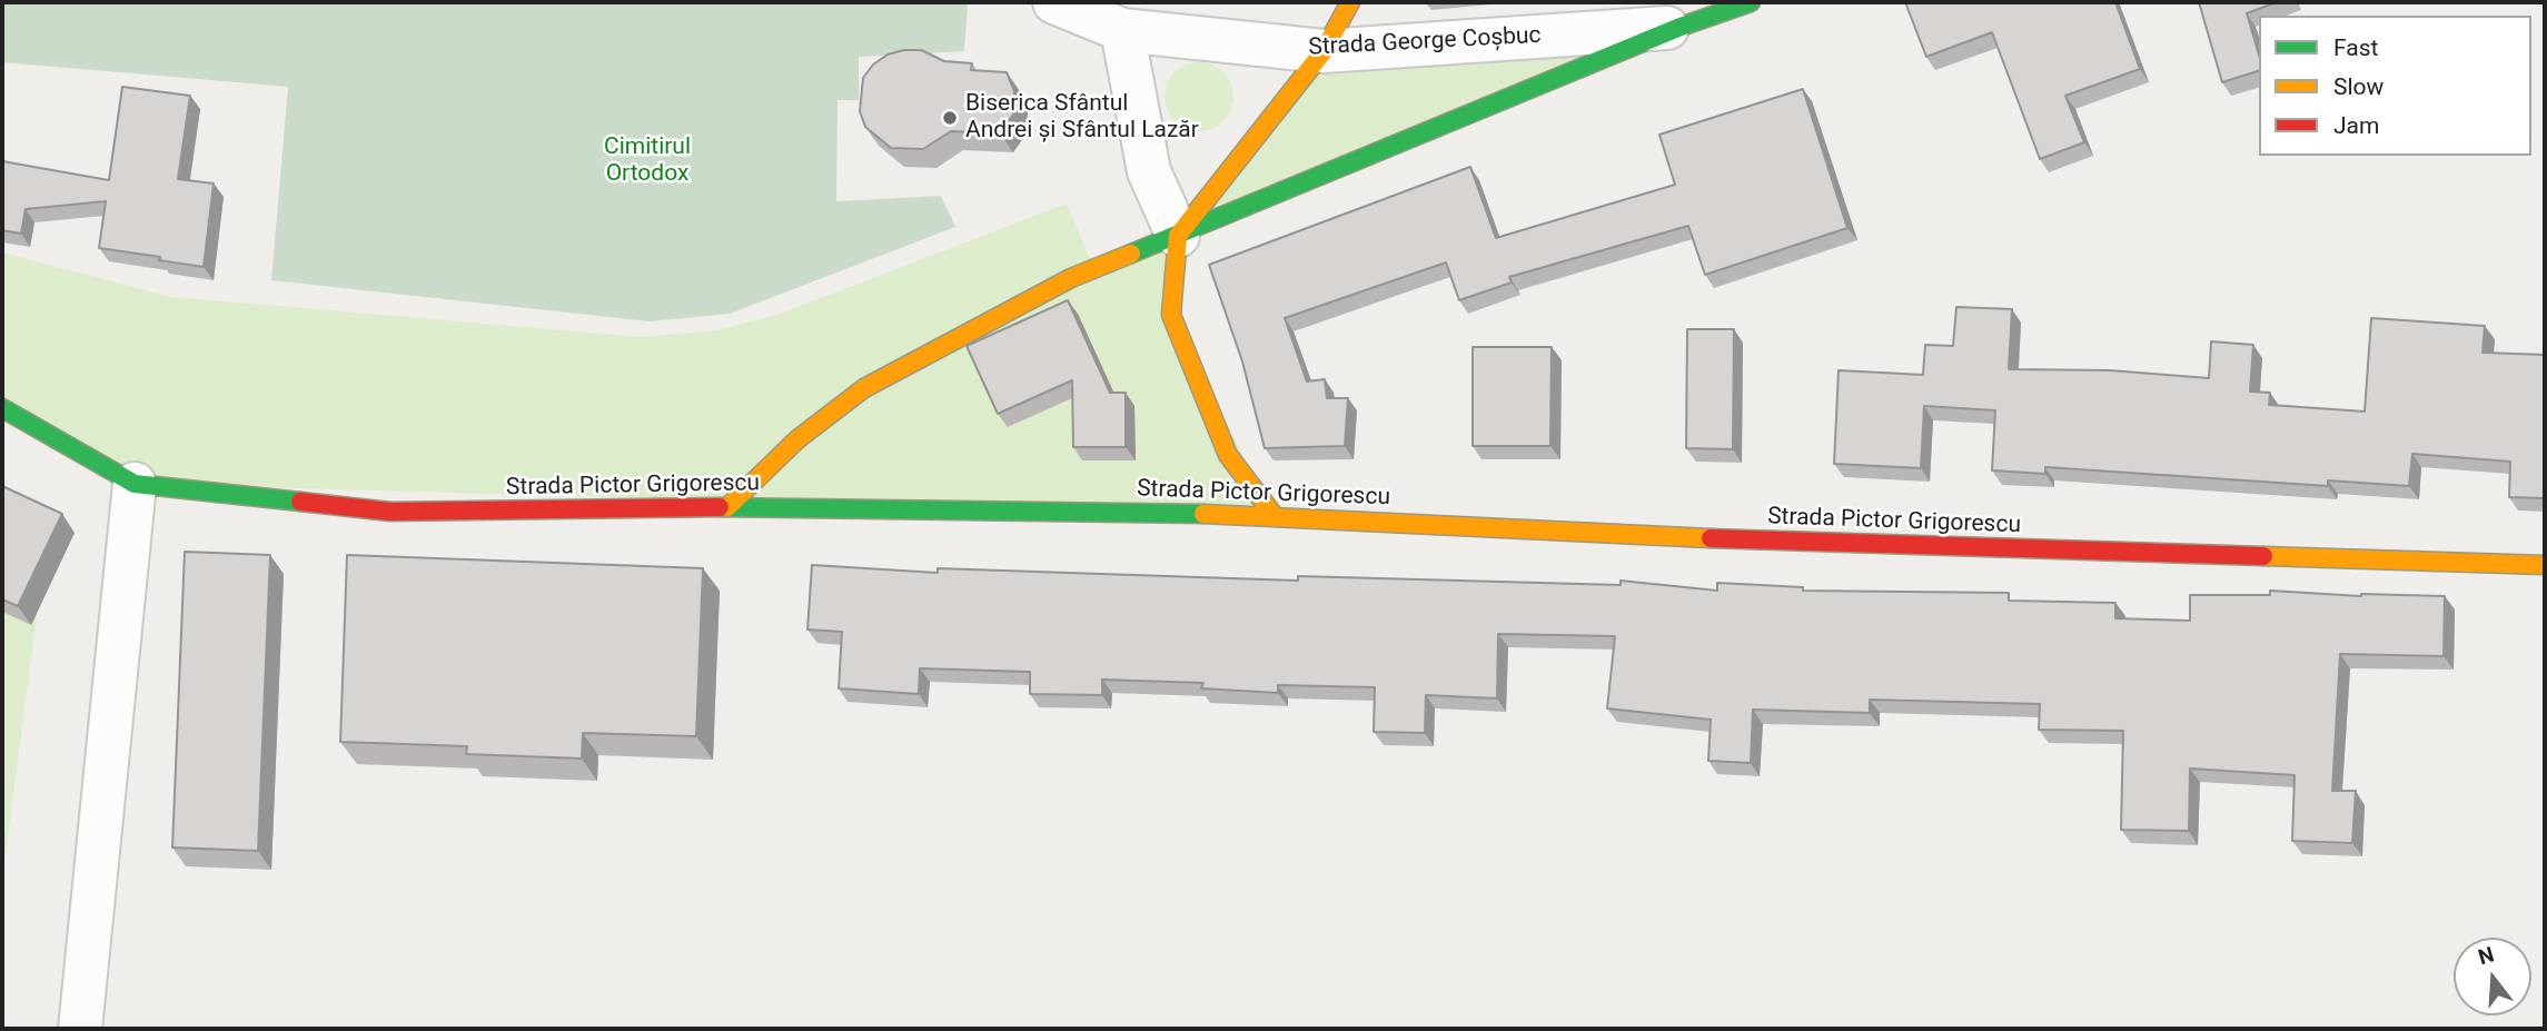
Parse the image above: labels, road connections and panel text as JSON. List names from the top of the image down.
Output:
{
  "streets": {
    "street": ["Strada George Coșbuc", "Strada Pictor Grigorescu"]
  },
  "crossings": [
    ["Strada George Coșbuc", "Strada Pictor Grigorescu"]
  ],
  "parks": ["Cimitirul Ortodox"],
  "places": ["Biserica Sfântul Andrei și Sfântul Lazăr"],
  "legend": ["Fast", "Slow", "Jam"],
  "north": "top"
}
